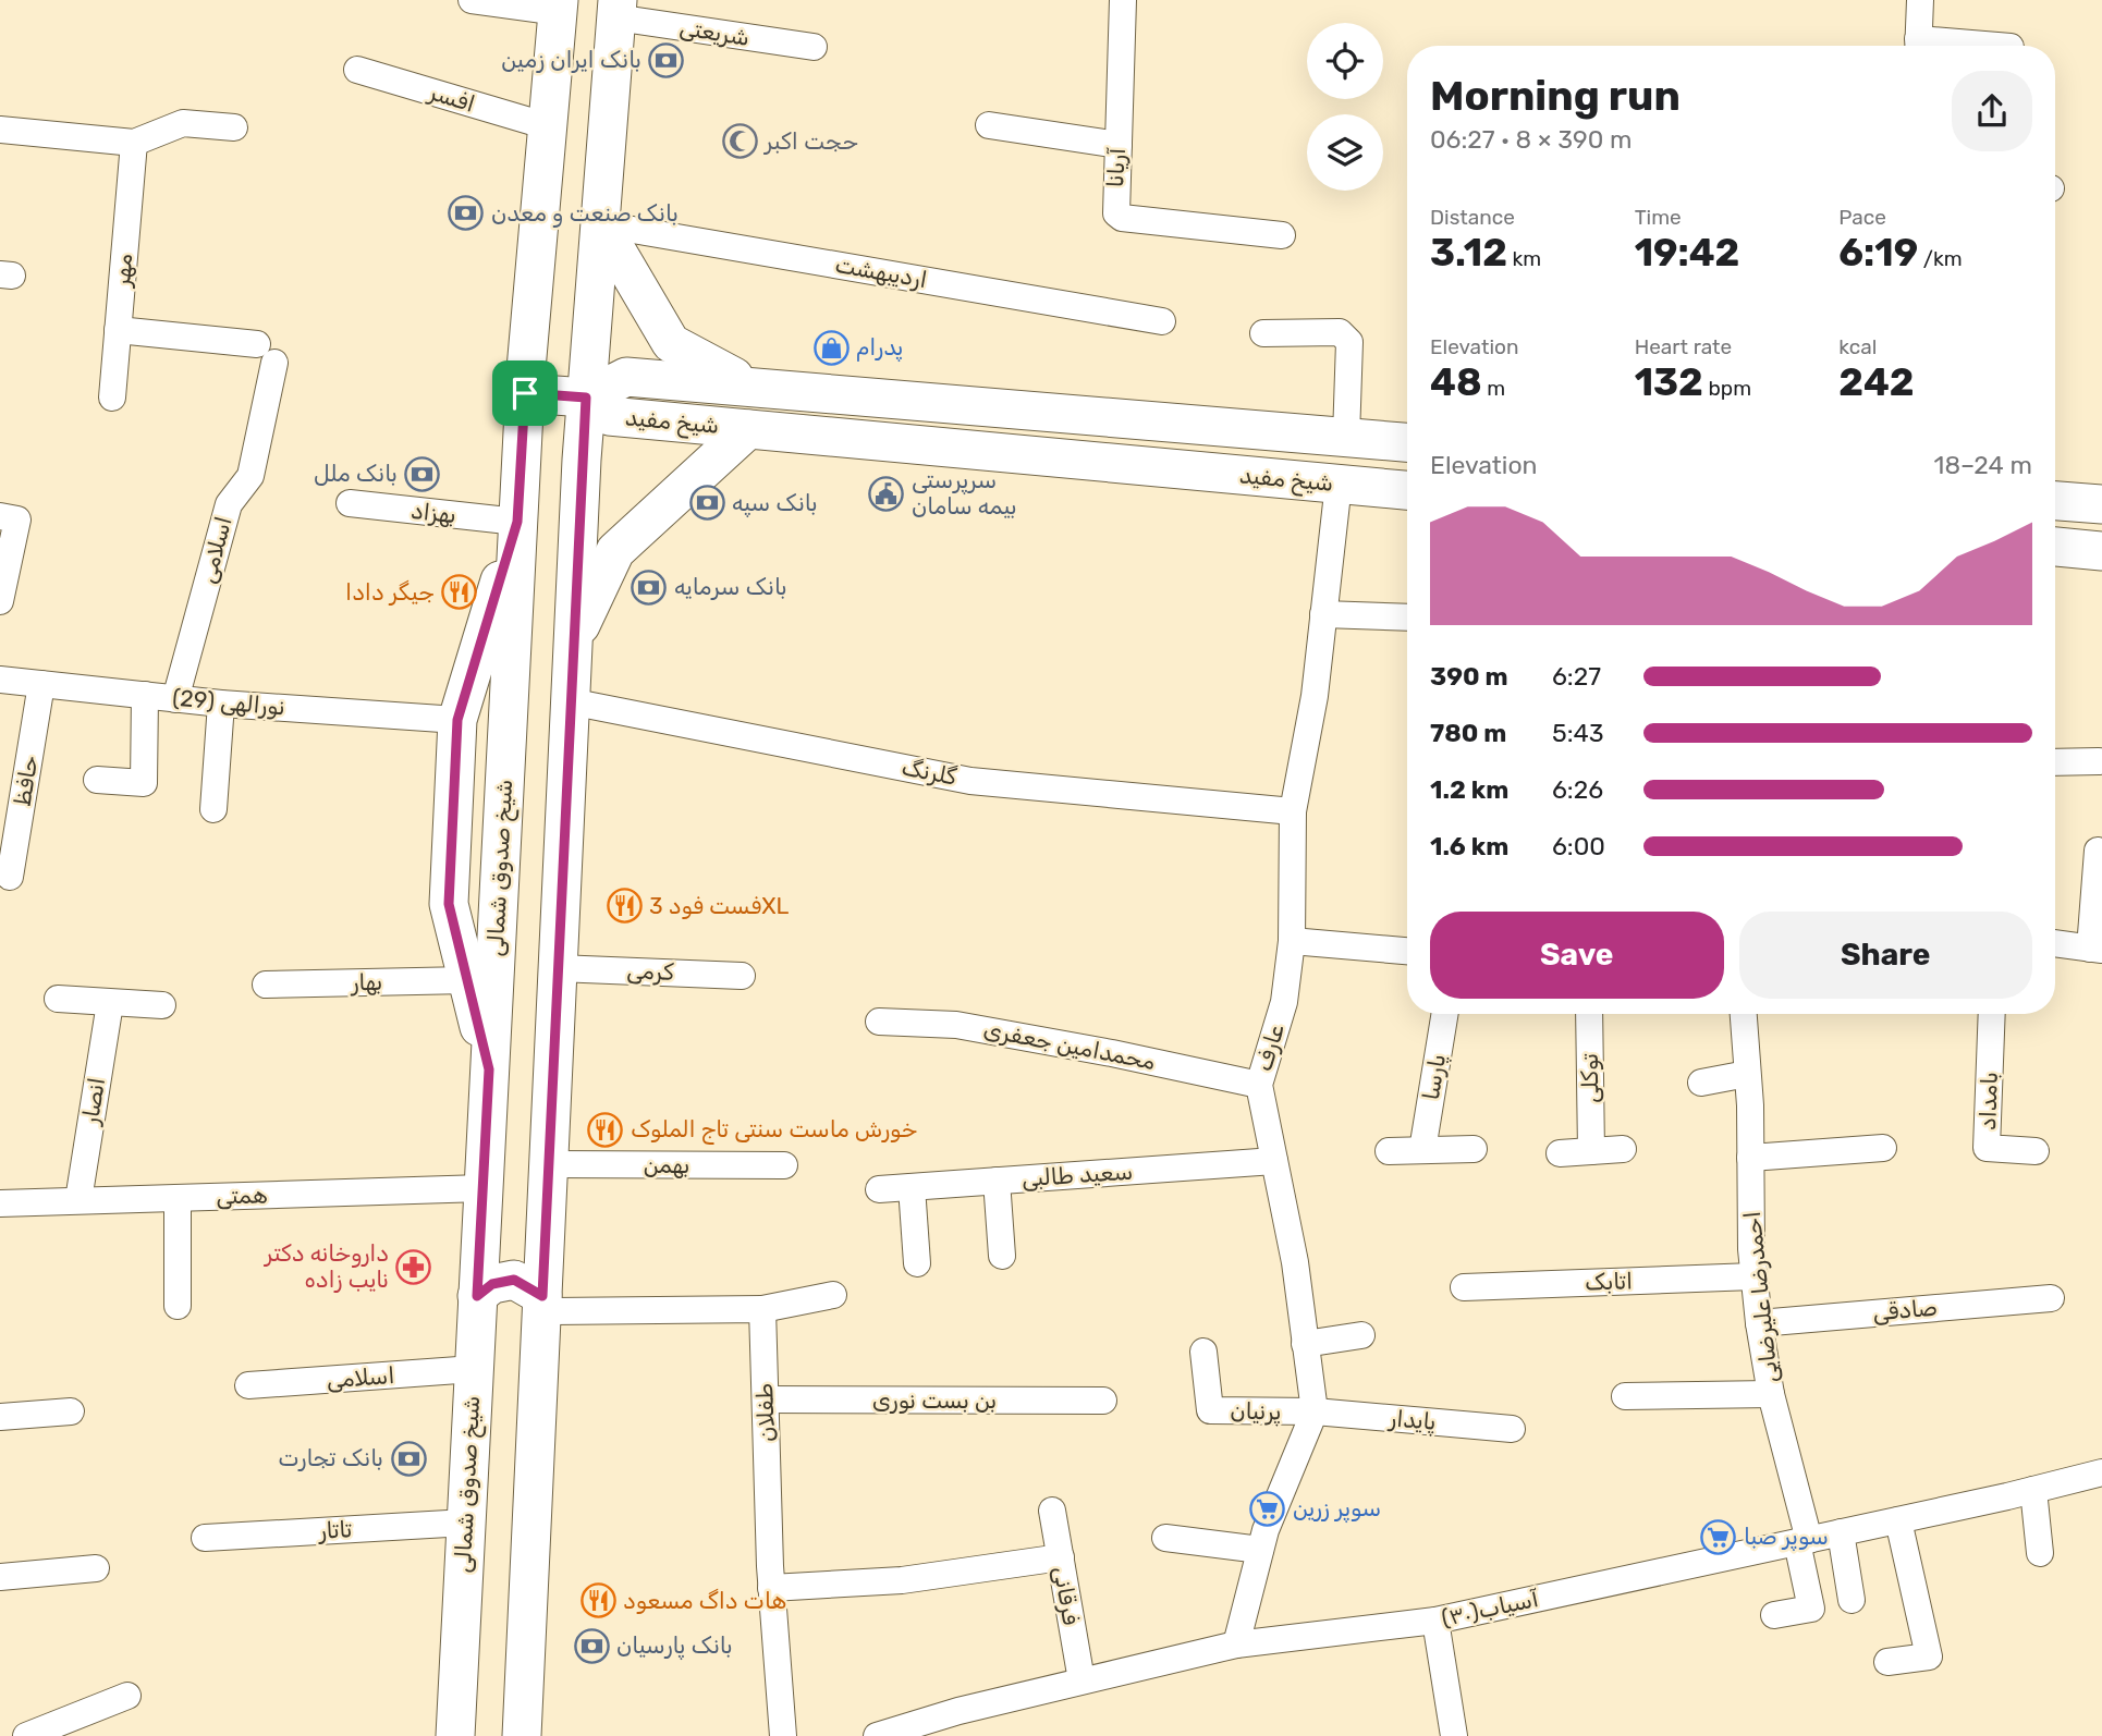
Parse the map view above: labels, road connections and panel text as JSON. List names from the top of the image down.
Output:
{
  "streets": {
    "main road": ["شیخ مفید", "شیخ صدوق شمالی"],
    "street": [
      "شریعتی",
      "افسر",
      "آریانا",
      "مهر",
      "اردیبهشت",
      "بهزاد",
      "اسلامی",
      "نورالهی (29)",
      "گلرنگ",
      "حافظ",
      "کرمی",
      "بهار",
      "محمدامین جعفری",
      "عارف",
      "پارسا",
      "توکلی",
      "انصار",
      "بامداد",
      "بهمن",
      "سعید طالبی",
      "همتی",
      "اتابک",
      "احمدرضا علیرضایی",
      "صادقی",
      "بن بست نوری",
      "پرنیان",
      "طفلان",
      "پایدار",
      "تاتار",
      "فرقانی",
      "آسیاب(۳۰)"
    ]
  },
  "crossings": [
    ["افسر", "شیخ صدوق شمالی"],
    ["مهر", "اسلامی"],
    ["شیخ مفید", "عارف"],
    ["بهزاد", "شیخ صدوق شمالی"],
    ["اسلامی", "نورالهی (29)"],
    ["اسلامی", "شیخ صدوق شمالی"],
    ["نورالهی (29)", "حافظ"],
    ["گلرنگ", "عارف"],
    ["شیخ صدوق شمالی", "همتی"],
    ["شیخ صدوق شمالی", "تاتار"],
    ["محمدامین جعفری", "عارف"],
    ["عارف", "سعید طالبی"],
    ["عارف", "پرنیان"],
    ["عارف", "پایدار"],
    ["عارف", "آسیاب(۳۰)"],
    ["انصار", "همتی"],
    ["اتابک", "احمدرضا علیرضایی"],
    ["احمدرضا علیرضایی", "صادقی"],
    ["احمدرضا علیرضایی", "آسیاب(۳۰)"],
    ["بن بست نوری", "طفلان"],
    ["پرنیان", "پایدار"],
    ["فرقانی", "آسیاب(۳۰)"]
  ],
  "places": {
    "bank": [
      "بانک ایران زمین",
      "بانک صنعت و معدن",
      "بانک ملل",
      "بانک سپه",
      "بانک سرمایه",
      "بانک تجارت",
      "بانک پارسیان"
    ],
    "mosque": ["حجت اکبر"],
    "shop": ["پدرام"],
    "public building": ["سرپرستی بیمه سامان"],
    "restaurant": [
      "جیگر دادا",
      "فست فود 3XL",
      "خورش ماست سنتی تاج الملوک",
      "هات داگ مسعود"
    ],
    "pharmacy": ["داروخانه دکتر نایب زاده"],
    "supermarket": ["سوپر زرین", "سوپر صبا"]
  },
  "page": {
    "heading": ["Morning run", "06:27 · 8 × 390 m"],
    "stats": [
      ["Distance", "3.12 km"],
      ["Time", "19:42"],
      ["Pace", "6:19 /km"],
      ["Elevation", "48 m"],
      ["Heart rate", "132 bpm"],
      ["kcal", "242"]
    ],
    "chart": ["Elevation", "18–24 m"],
    "list": [
      {
        "name": "390 m",
        "note": "6:27"
      },
      {
        "name": "780 m",
        "note": "5:43"
      },
      {
        "name": "1.2 km",
        "note": "6:26"
      },
      {
        "name": "1.6 km",
        "note": "6:00"
      }
    ],
    "buttons": ["Save", "Share"]
  }
}
